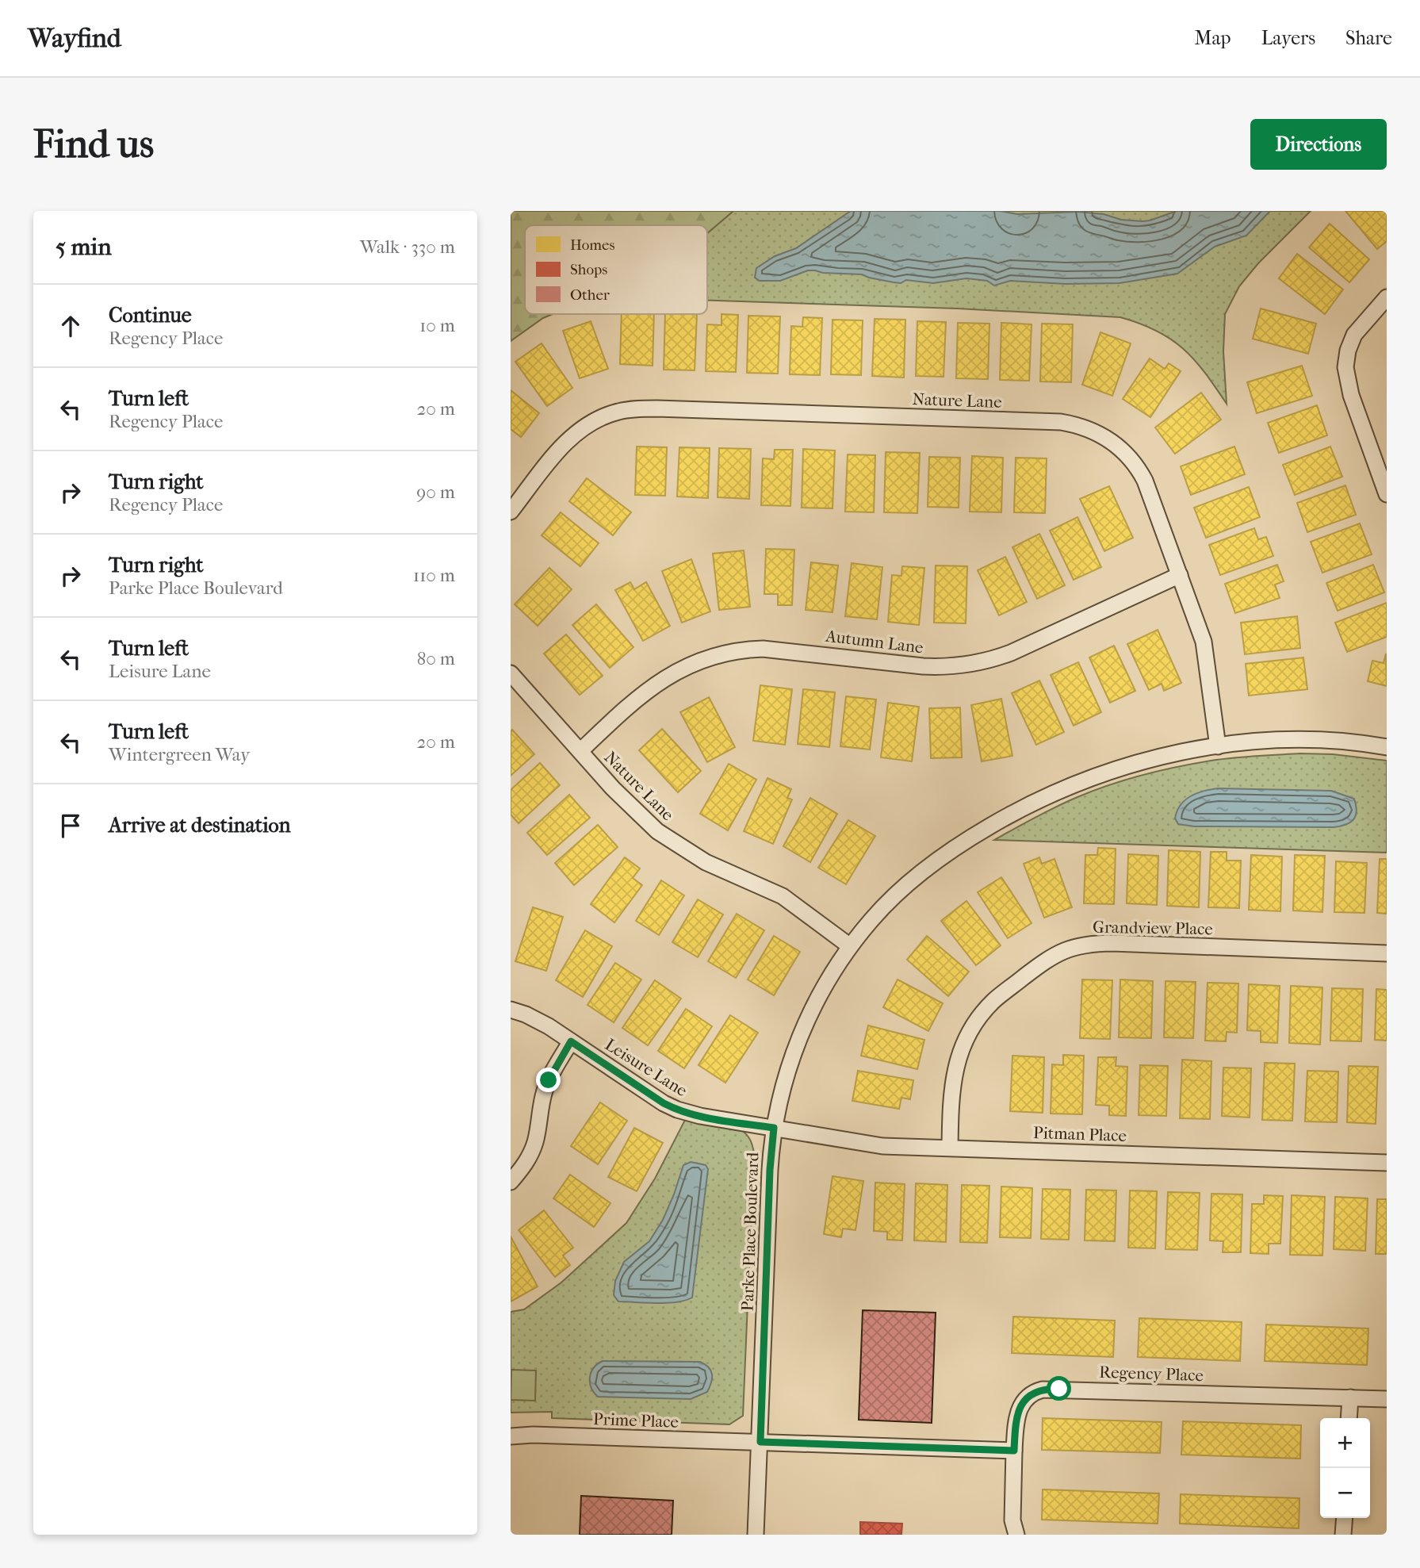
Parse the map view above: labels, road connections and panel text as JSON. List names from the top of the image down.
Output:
{
  "streets": {
    "street": [
      "Nature Lane",
      "Autumn Lane",
      "Grandview Place",
      "Leisure Lane",
      "Pitman Place",
      "Parke Place Boulevard",
      "Regency Place",
      "Prime Place"
    ]
  },
  "crossings": [
    ["Nature Lane", "Autumn Lane"],
    ["Nature Lane", "Parke Place Boulevard"],
    ["Grandview Place", "Pitman Place"],
    ["Leisure Lane", "Pitman Place"],
    ["Leisure Lane", "Parke Place Boulevard"],
    ["Pitman Place", "Parke Place Boulevard"],
    ["Parke Place Boulevard", "Prime Place"]
  ],
  "legend": ["Homes", "Shops", "Other"],
  "page": {
    "header": "Wayfind",
    "nav": ["Map", "Layers", "Share"],
    "buttons": "Directions",
    "title": "Find us",
    "heading": ["5 min", "Walk · 330 m"],
    "list": [
      ["Continue", "Regency Place", "10 m"],
      ["Turn left", "Regency Place", "20 m"],
      ["Turn right", "Regency Place", "90 m"],
      ["Turn right", "Parke Place Boulevard", "110 m"],
      ["Turn left", "Leisure Lane", "80 m"],
      ["Turn left", "Wintergreen Way", "20 m"],
      "Arrive at destination"
    ],
    "map_buttons": ["+", "−"]
  }
}
